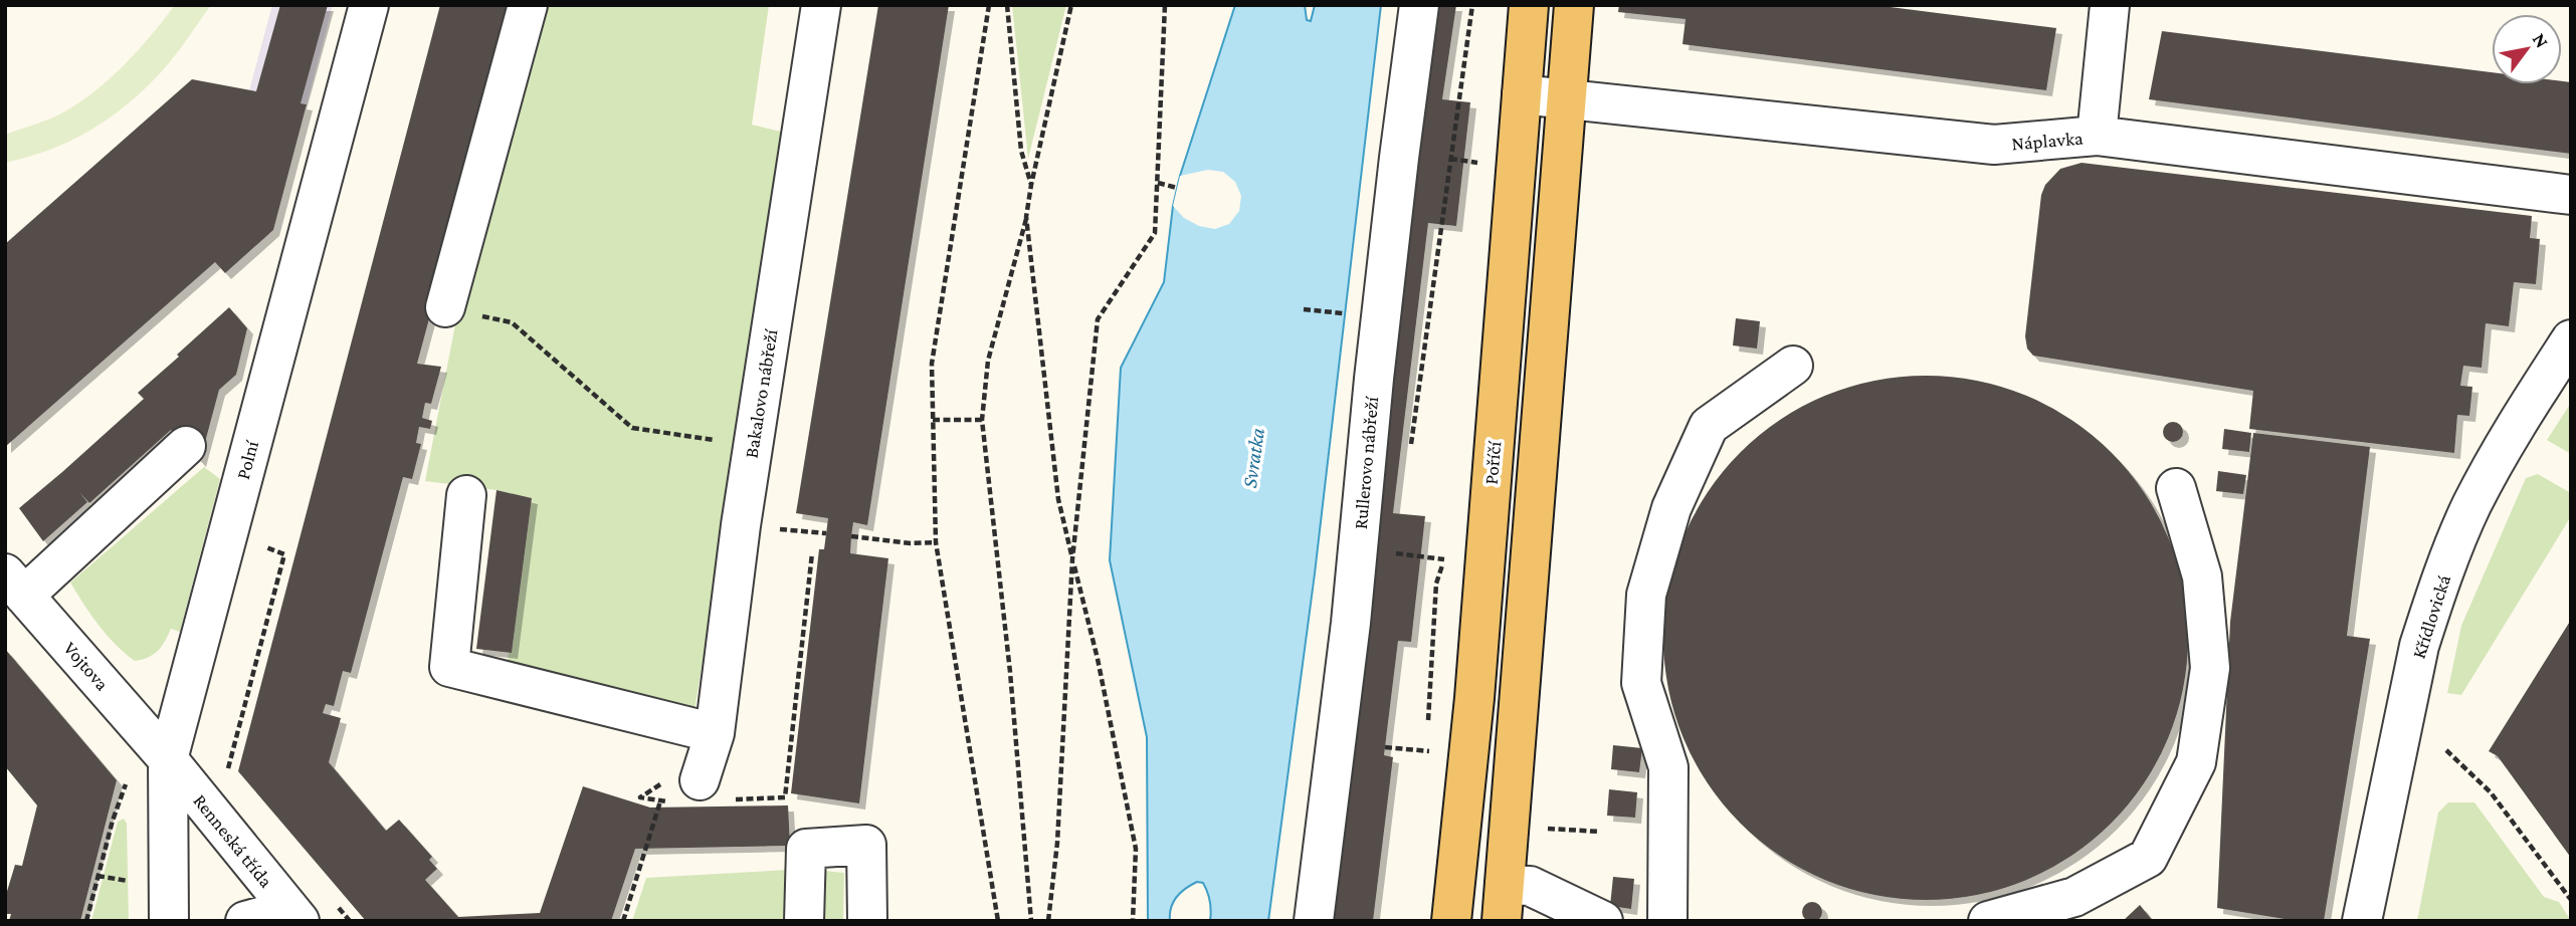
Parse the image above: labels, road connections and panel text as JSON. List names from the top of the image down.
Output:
{
  "streets": {
    "main road": ["Poříčí"],
    "street": [
      "Náplavka",
      "Bakalovo nábřeží",
      "Polní",
      "Rullerovo nábřeží",
      "Křídlovická",
      "Vojtova",
      "Renneská třída"
    ]
  },
  "crossings": [
    ["Náplavka", "Poříčí"],
    ["Polní", "Vojtova"],
    ["Polní", "Renneská třída"],
    ["Vojtova", "Renneská třída"]
  ],
  "water": ["Svratka"],
  "north": "top right"
}
